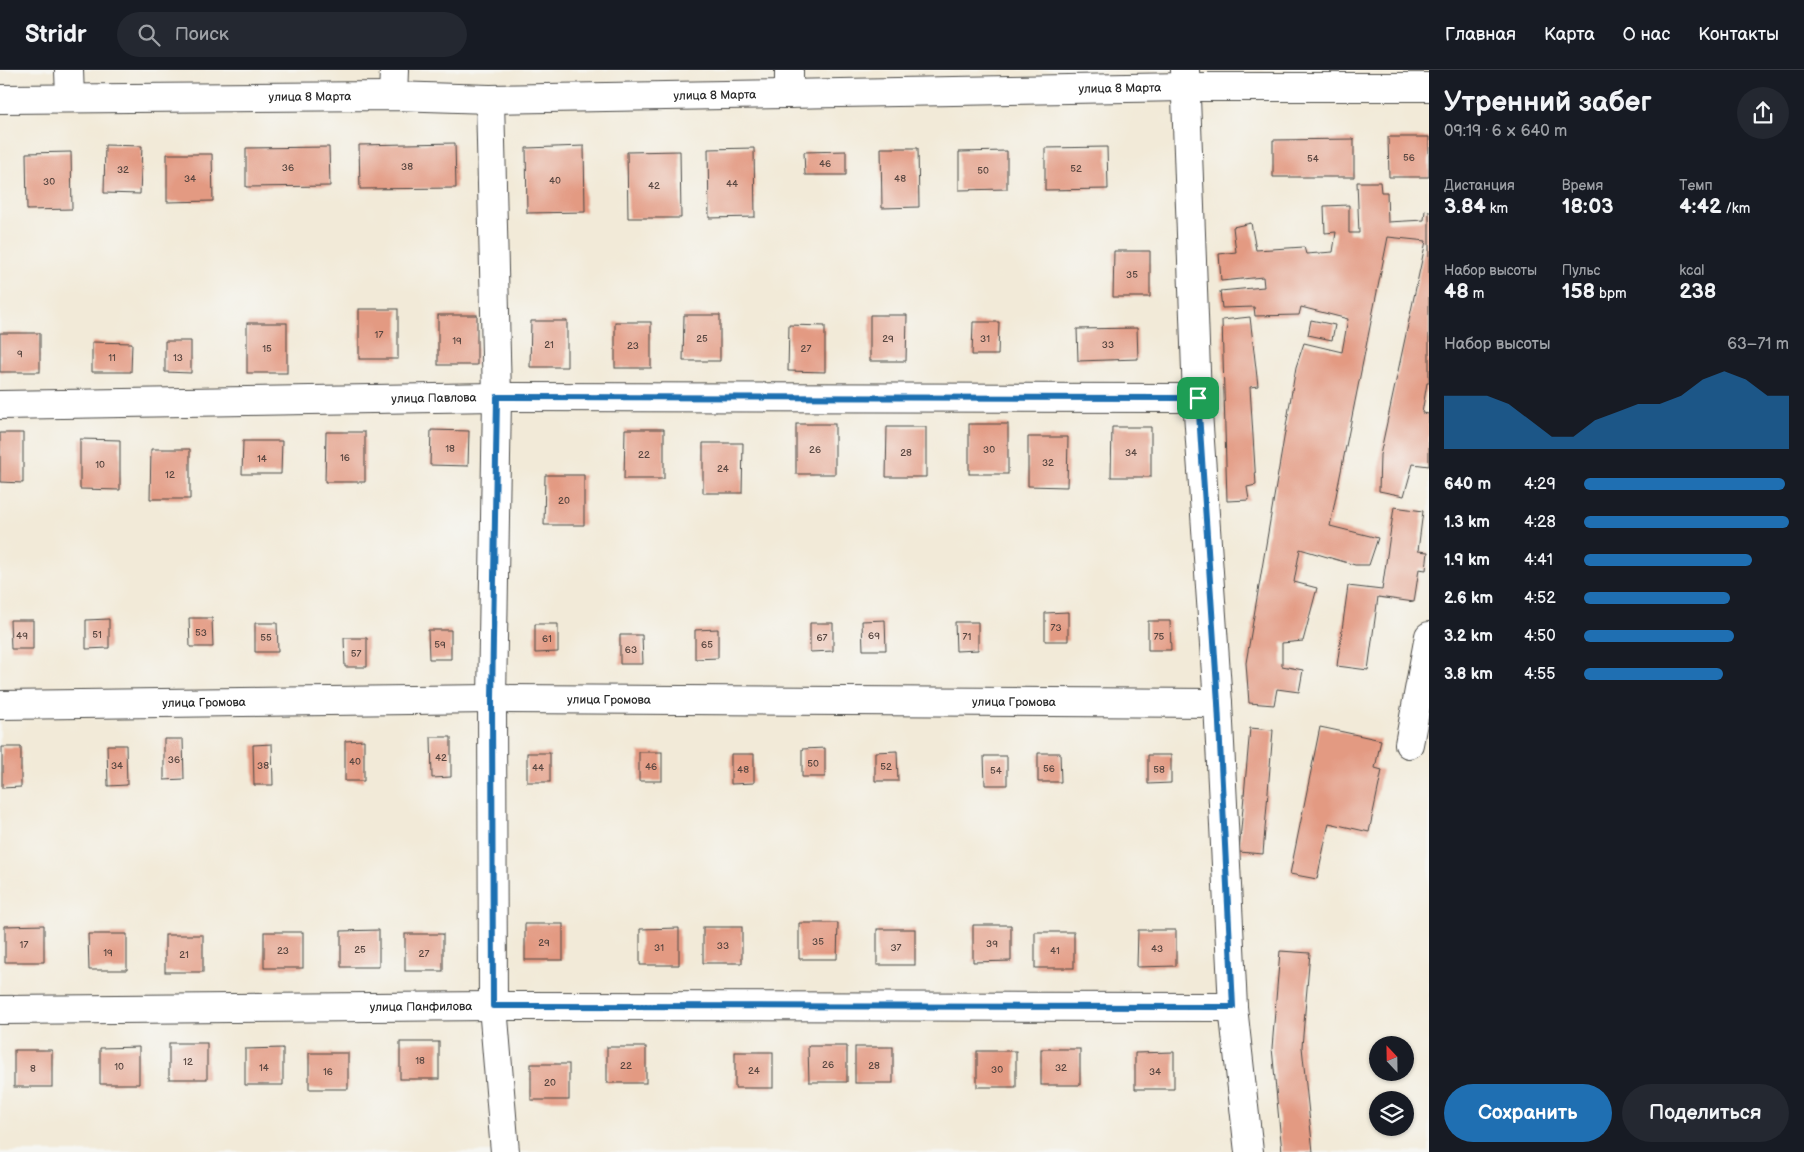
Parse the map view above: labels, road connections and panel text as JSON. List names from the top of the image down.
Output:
{
  "streets": {
    "street": [
      "улица 8 Марта",
      "улица Павлова",
      "улица Громова",
      "улица Панфилова"
    ]
  },
  "house_numbers": [
    "56",
    "54",
    "46",
    "38",
    "36",
    "52",
    "32",
    "50",
    "34",
    "48",
    "40",
    "30",
    "44",
    "42",
    "35",
    "17",
    "25",
    "29",
    "31",
    "19",
    "21",
    "33",
    "23",
    "15",
    "27",
    "9",
    "11",
    "13",
    "18",
    "26",
    "30",
    "28",
    "34",
    "22",
    "16",
    "14",
    "32",
    "10",
    "24",
    "12",
    "20",
    "73",
    "53",
    "51",
    "49",
    "69",
    "71",
    "75",
    "55",
    "67",
    "61",
    "59",
    "65",
    "63",
    "57",
    "42",
    "36",
    "40",
    "50",
    "34",
    "38",
    "46",
    "52",
    "44",
    "56",
    "48",
    "58",
    "54",
    "35",
    "29",
    "39",
    "17",
    "33",
    "31",
    "37",
    "43",
    "25",
    "23",
    "41",
    "19",
    "27",
    "21",
    "18",
    "12",
    "26",
    "22",
    "28",
    "10",
    "14",
    "32",
    "8",
    "30",
    "24",
    "16",
    "34",
    "20"
  ],
  "north": "top",
  "page": {
    "header": "Stridr",
    "search": "Поиск",
    "nav": [
      "Главная",
      "Карта",
      "О нас",
      "Контакты"
    ],
    "heading": ["Утренний забег", "09:19 · 6 × 640 m"],
    "stats": [
      ["Дистанция", "3.84 km"],
      ["Время", "18:03"],
      ["Темп", "4:42 /km"],
      ["Набор высоты", "48 m"],
      ["Пульс", "158 bpm"],
      ["kcal", "238"]
    ],
    "chart": ["Набор высоты", "63–71 m"],
    "list": [
      {
        "name": "640 m",
        "note": "4:29"
      },
      {
        "name": "1.3 km",
        "note": "4:28"
      },
      {
        "name": "1.9 km",
        "note": "4:41"
      },
      {
        "name": "2.6 km",
        "note": "4:52"
      },
      {
        "name": "3.2 km",
        "note": "4:50"
      },
      {
        "name": "3.8 km",
        "note": "4:55"
      }
    ],
    "buttons": ["Сохранить", "Поделиться"]
  }
}
